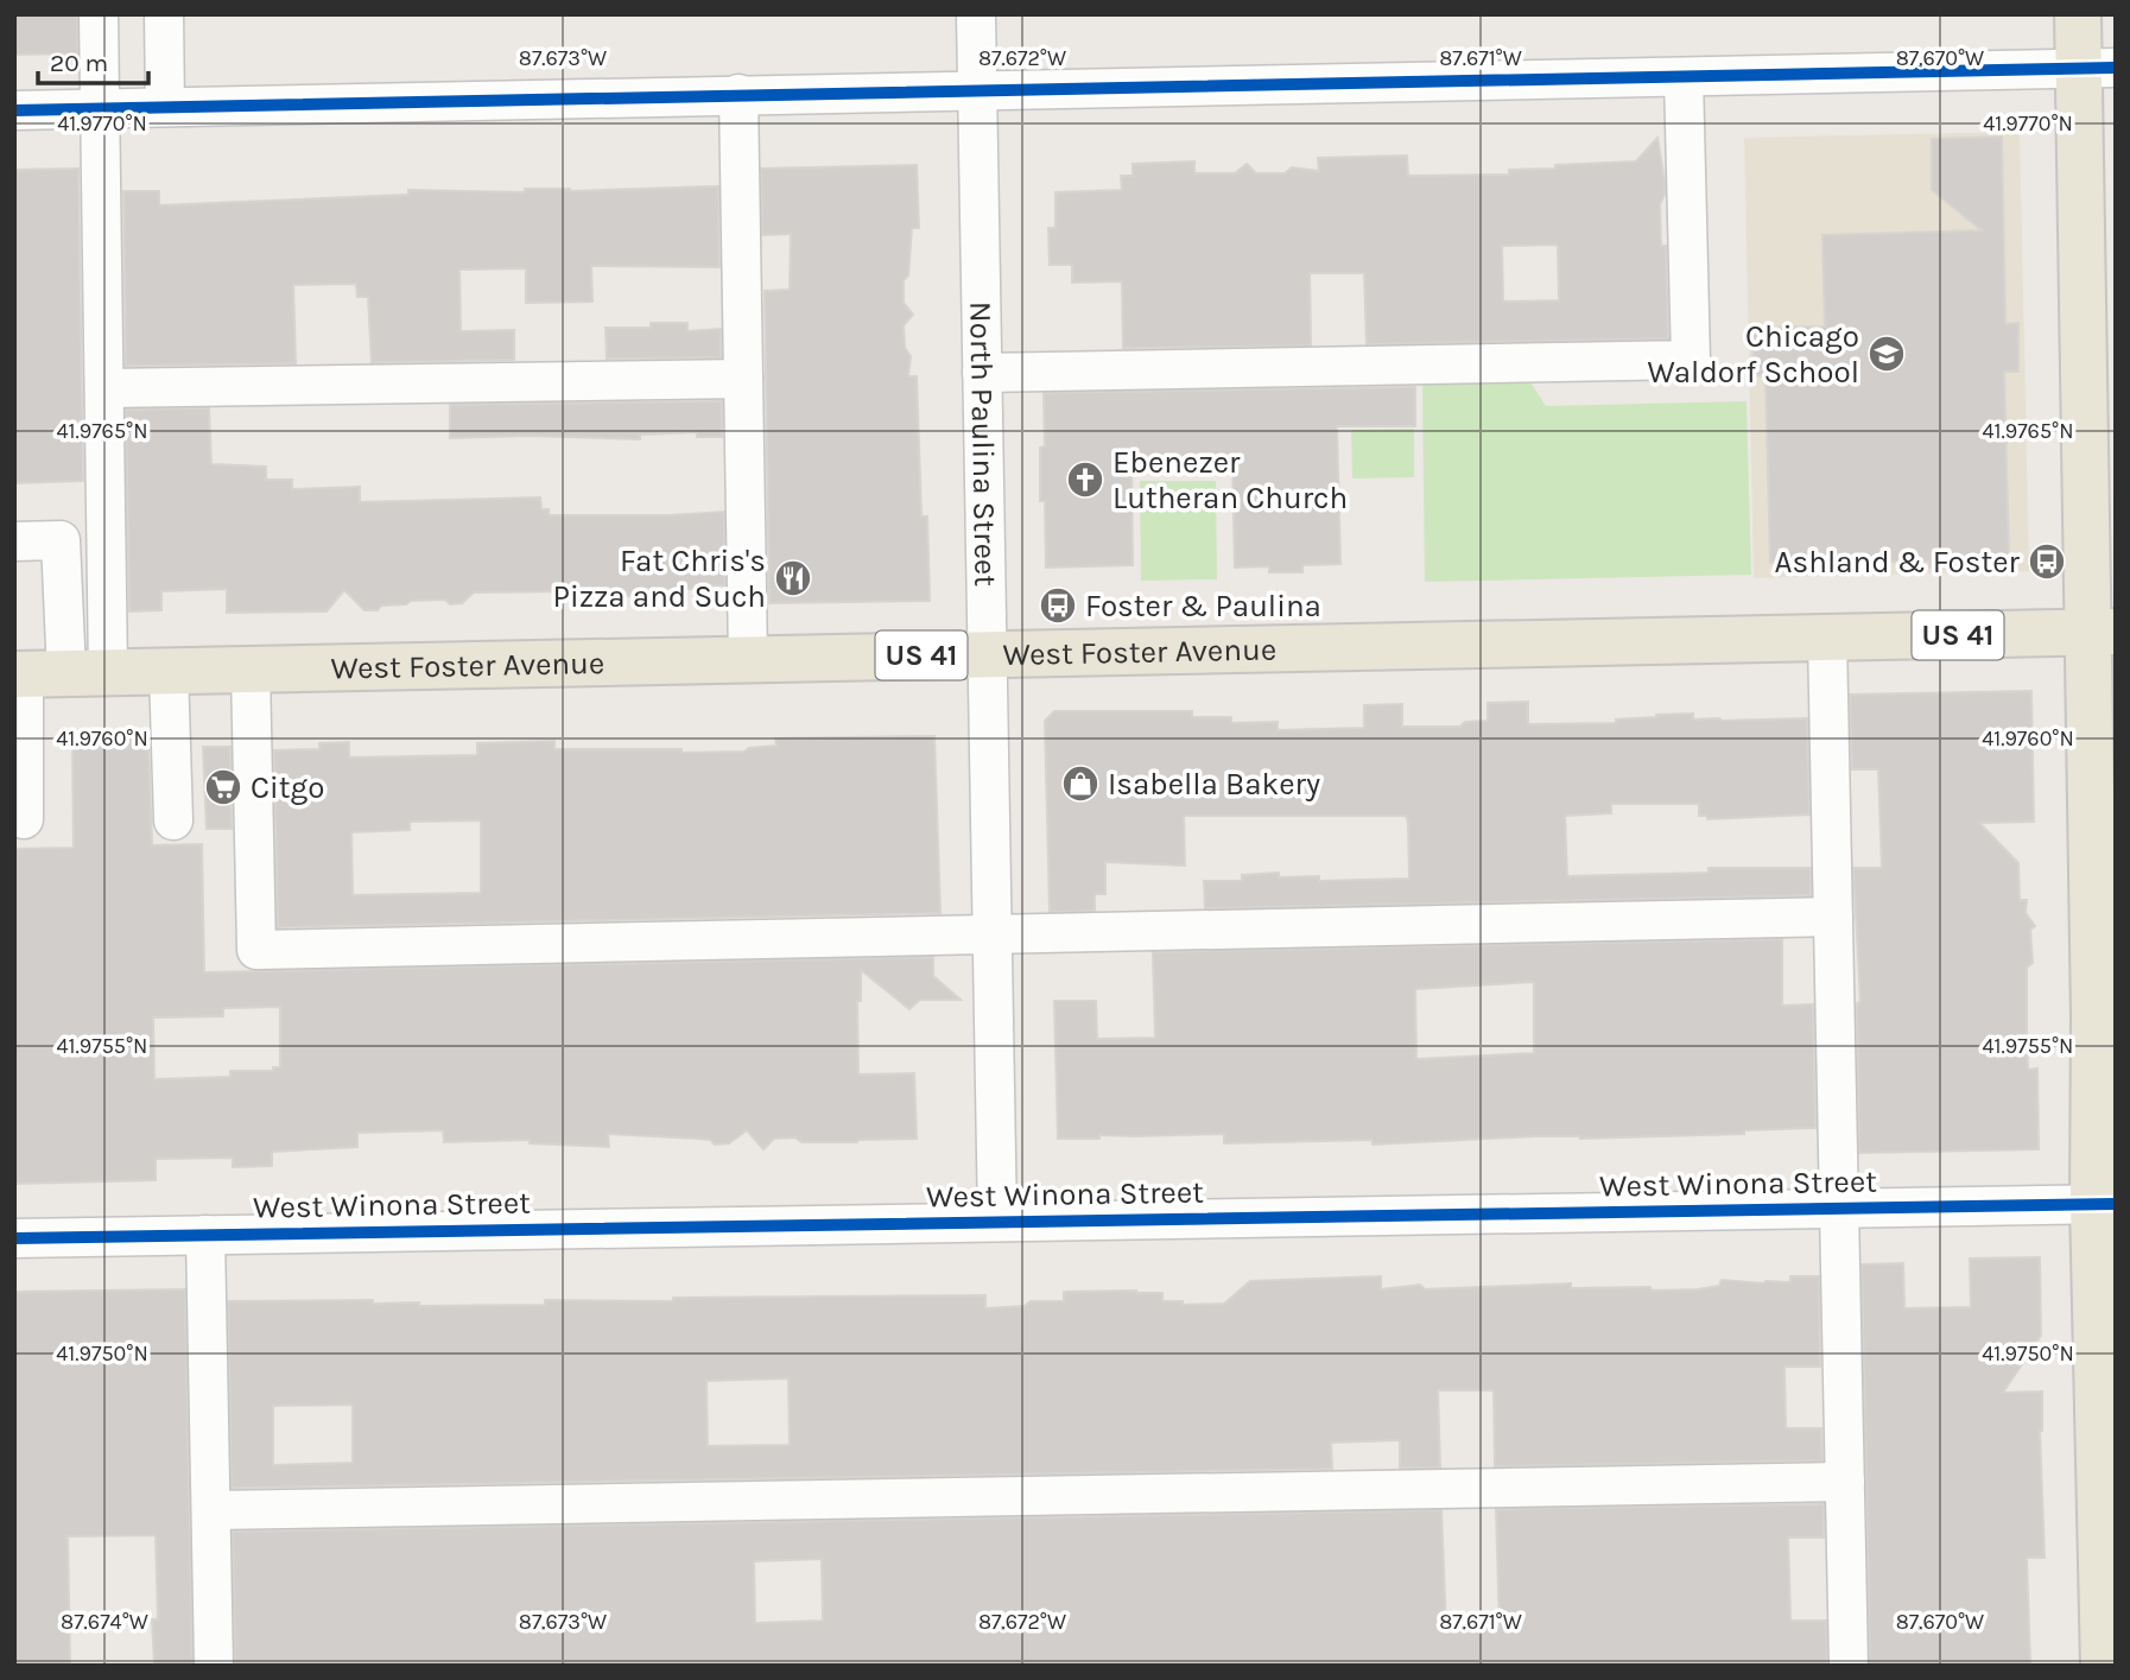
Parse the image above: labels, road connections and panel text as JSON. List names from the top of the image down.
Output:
{
  "streets": {
    "main road": ["US 41", "West Foster Avenue"],
    "street": ["North Paulina Street", "West Winona Street"]
  },
  "crossings": [
    ["North Paulina Street", "West Foster Avenue"],
    ["North Paulina Street", "West Winona Street"]
  ],
  "places": {
    "school or university": ["Chicago Waldorf School"],
    "church": ["Ebenezer Lutheran Church"],
    "bus stop": ["Ashland & Foster", "Foster & Paulina"],
    "restaurant": ["Fat Chris's Pizza and Such"],
    "shop": ["Isabella Bakery"],
    "supermarket": ["Citgo"]
  },
  "scale_bar": "20 m",
  "coordinates": [
    "87.673°W",
    "87.672°W",
    "87.671°W",
    "87.670°W",
    "41.9770°N",
    "41.9765°N",
    "41.9760°N",
    "41.9755°N",
    "41.9750°N",
    "87.674°W"
  ]
}
